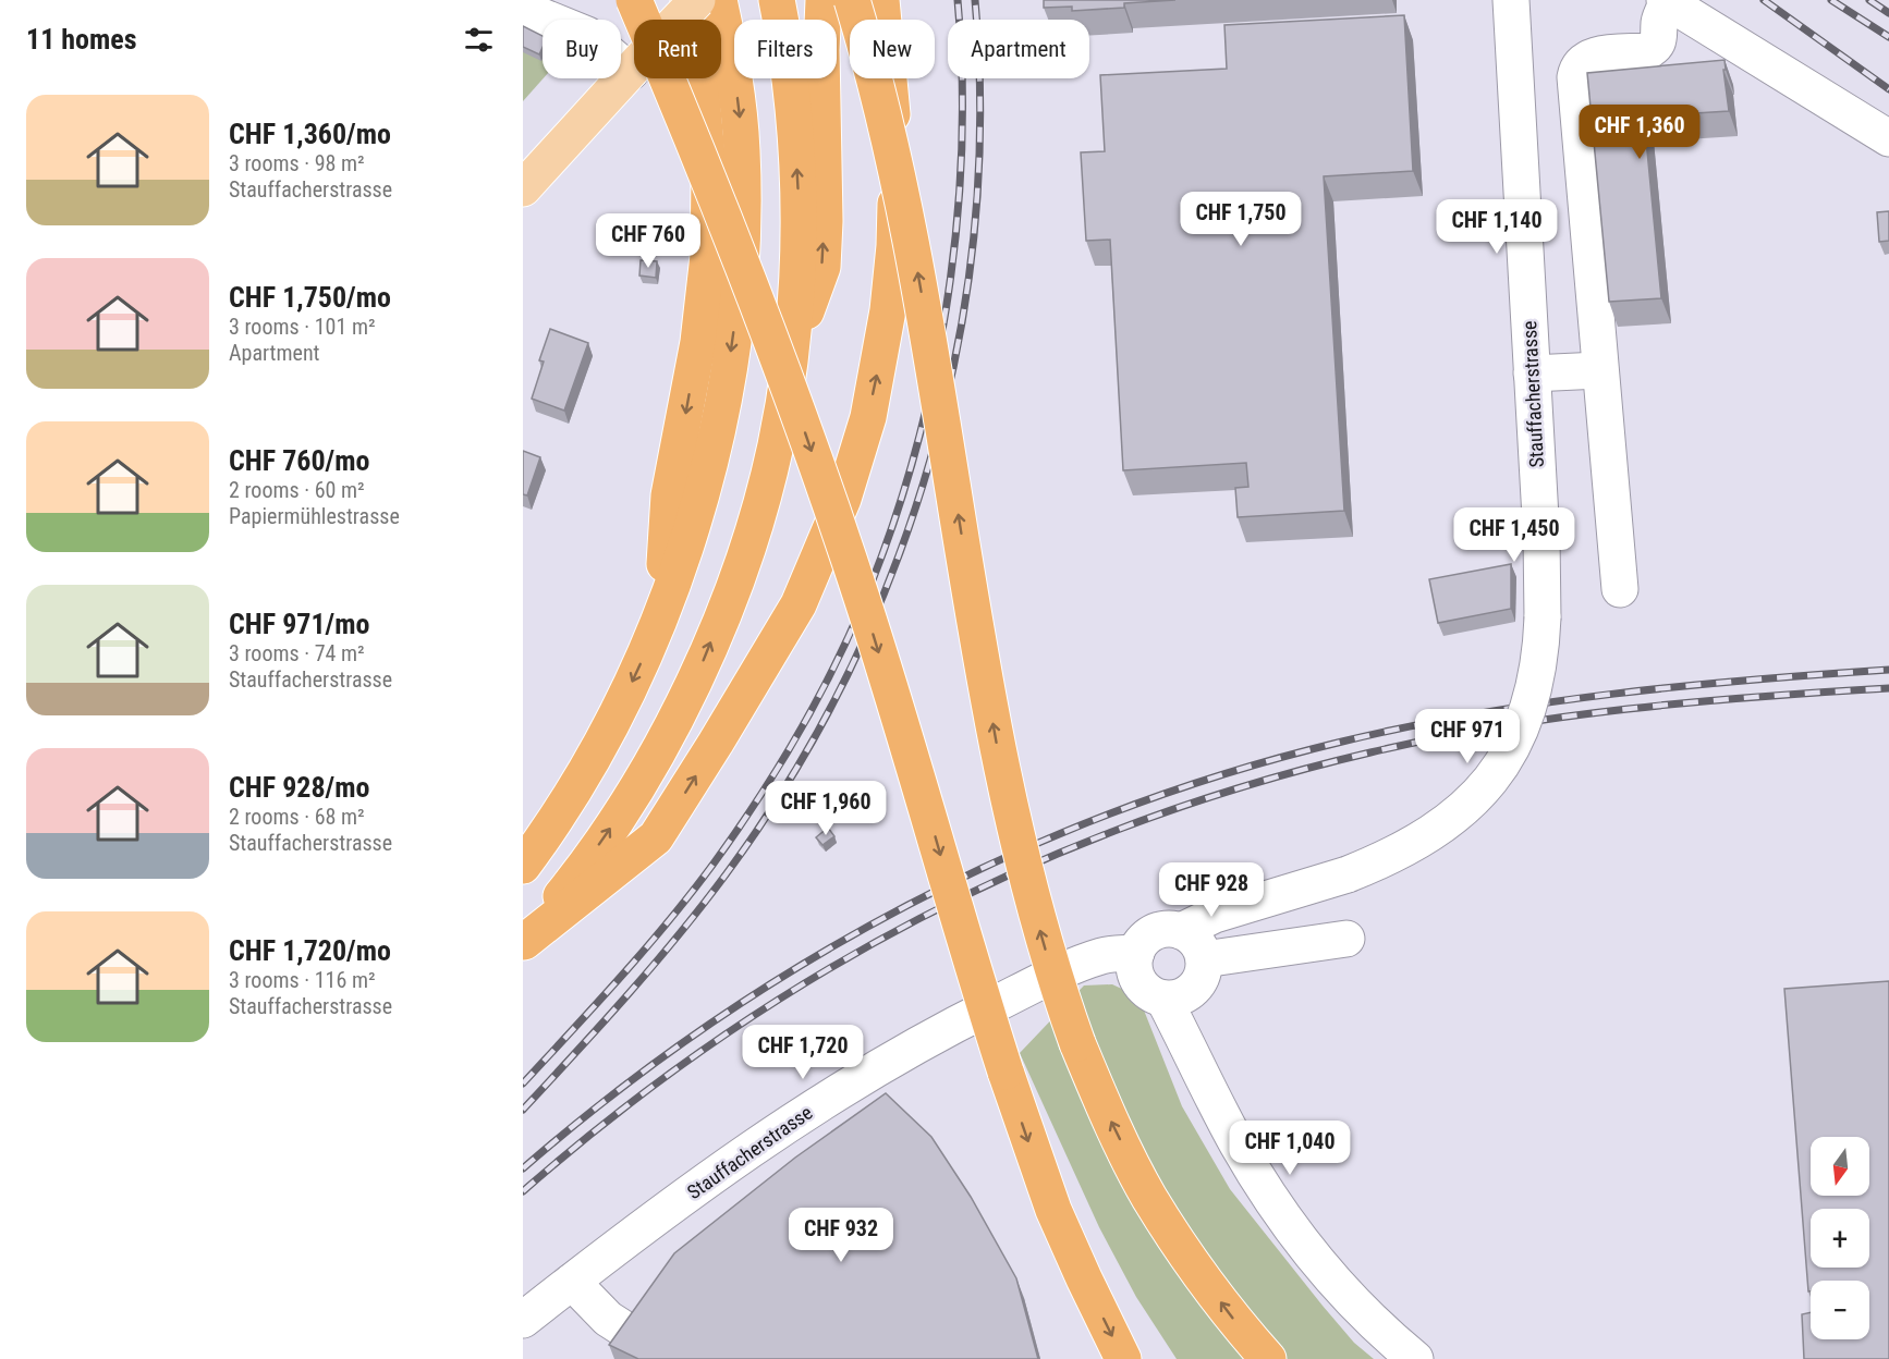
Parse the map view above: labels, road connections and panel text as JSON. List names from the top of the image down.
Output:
{
  "streets": {
    "street": ["Stauffacherstrasse"]
  },
  "north": "bottom",
  "page": {
    "heading": "11 homes",
    "chip": [
      "Buy",
      "Rent",
      "Filters",
      "New",
      "Apartment"
    ],
    "list": [
      {
        "name": "CHF 1,360/mo",
        "note": "3 rooms · 98 m² · Stauffacherstrasse"
      },
      {
        "name": "CHF 1,750/mo",
        "note": "3 rooms · 101 m² · Apartment"
      },
      {
        "name": "CHF 760/mo",
        "note": "2 rooms · 60 m² · Papiermühlestrasse"
      },
      {
        "name": "CHF 971/mo",
        "note": "3 rooms · 74 m² · Stauffacherstrasse"
      },
      {
        "name": "CHF 928/mo",
        "note": "2 rooms · 68 m² · Stauffacherstrasse"
      },
      {
        "name": "CHF 1,720/mo",
        "note": "3 rooms · 116 m² · Stauffacherstrasse"
      }
    ],
    "price": [
      "CHF 1,360",
      "CHF 1,750",
      "CHF 1,140",
      "CHF 760",
      "CHF 1,450",
      "CHF 971",
      "CHF 1,960",
      "CHF 928",
      "CHF 1,720",
      "CHF 1,040",
      "CHF 932"
    ],
    "map_buttons": ["+", "−"]
  }
}
